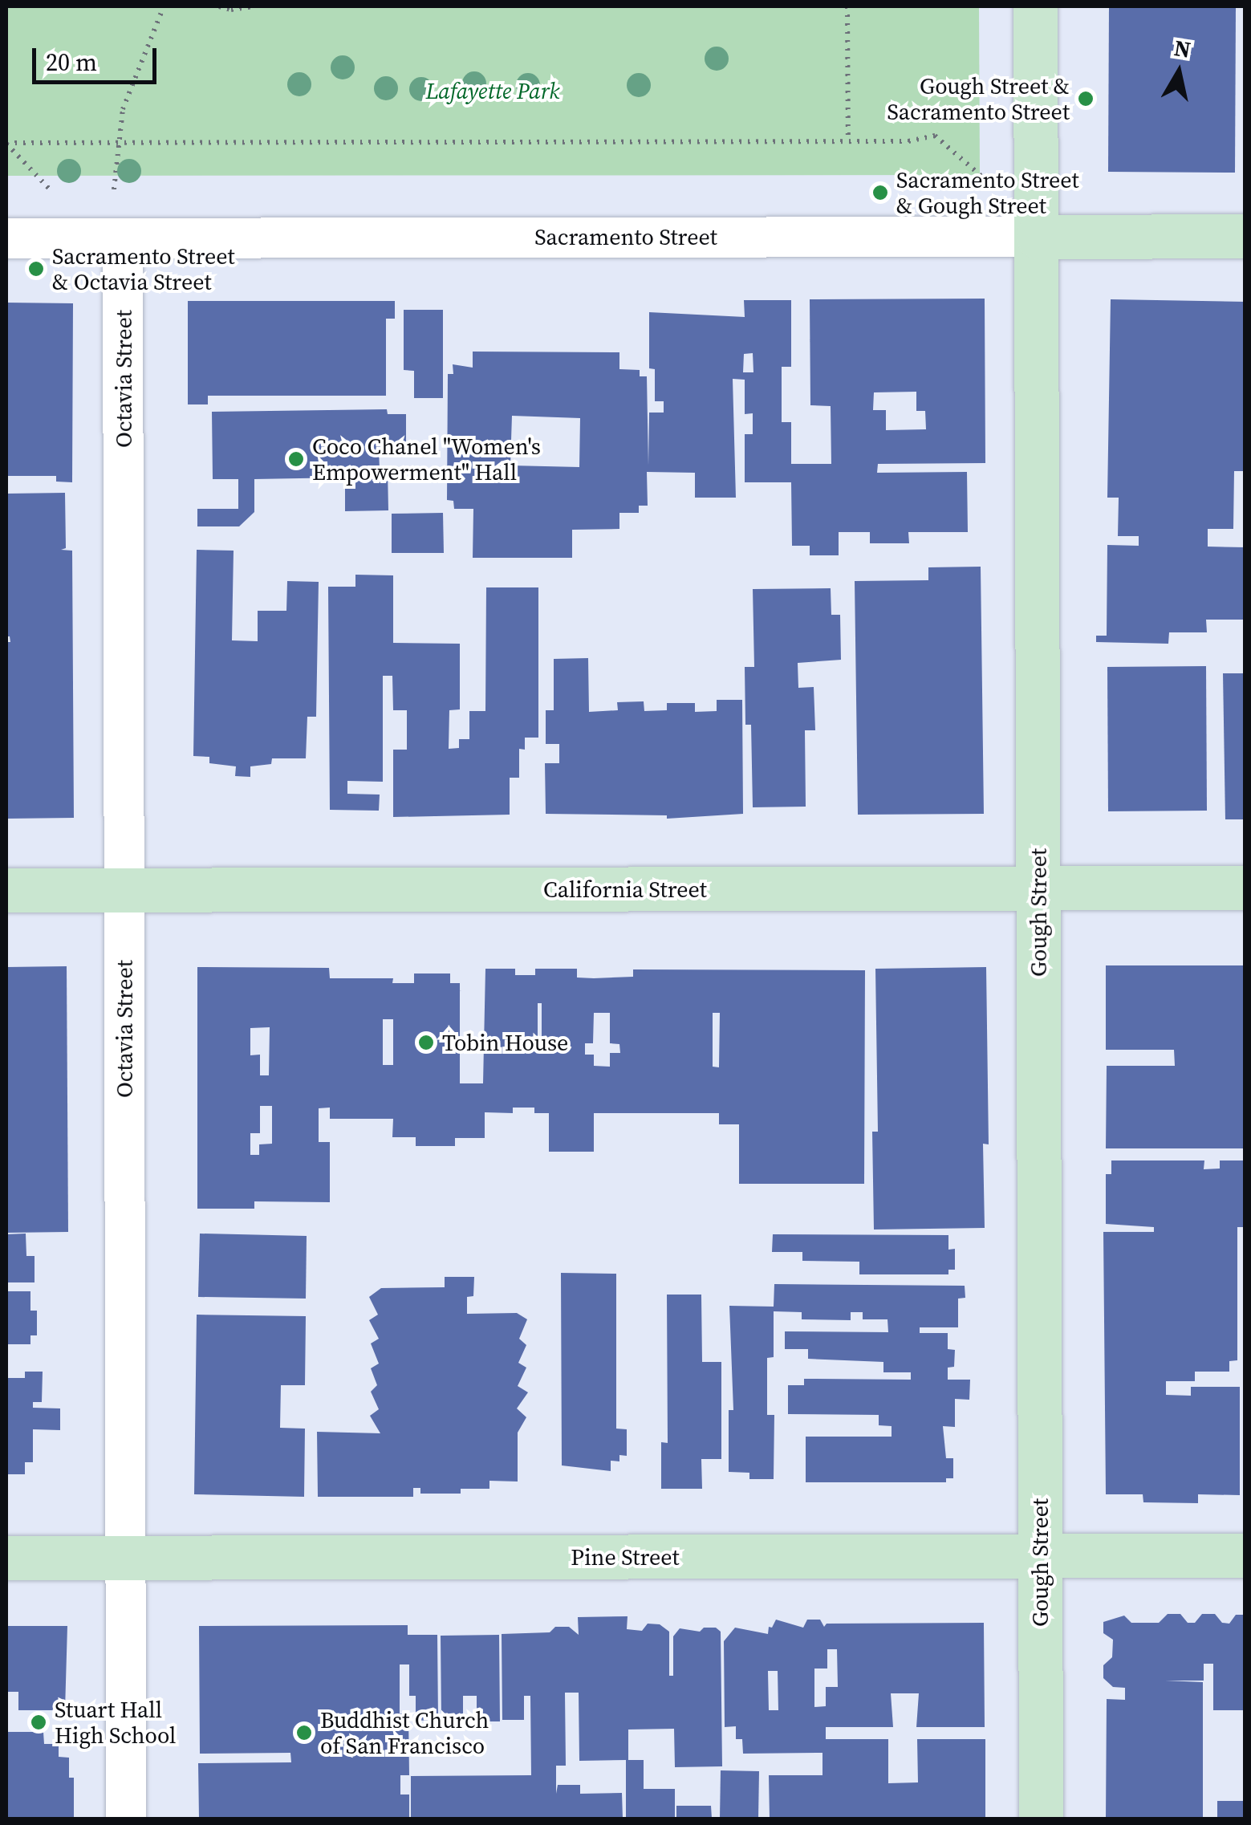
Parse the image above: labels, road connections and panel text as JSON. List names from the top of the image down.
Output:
{
  "streets": {
    "street": [
      "Sacramento Street",
      "Octavia Street",
      "California Street",
      "Gough Street",
      "Pine Street"
    ]
  },
  "crossings": [
    ["Sacramento Street", "Octavia Street"],
    ["Sacramento Street", "Gough Street"],
    ["Octavia Street", "California Street"],
    ["Octavia Street", "Pine Street"],
    ["California Street", "Gough Street"],
    ["Gough Street", "Pine Street"]
  ],
  "parks": ["Lafayette Park"],
  "places": [
    "Gough Street & Sacramento Street",
    "Sacramento Street & Gough Street",
    "Sacramento Street & Octavia Street",
    "Coco Chanel \"Women's Empowerment\" Hall",
    "Tobin House",
    "Stuart Hall High School",
    "Buddhist Church of San Francisco"
  ],
  "scale_bar": "20 m",
  "north": "top"
}
